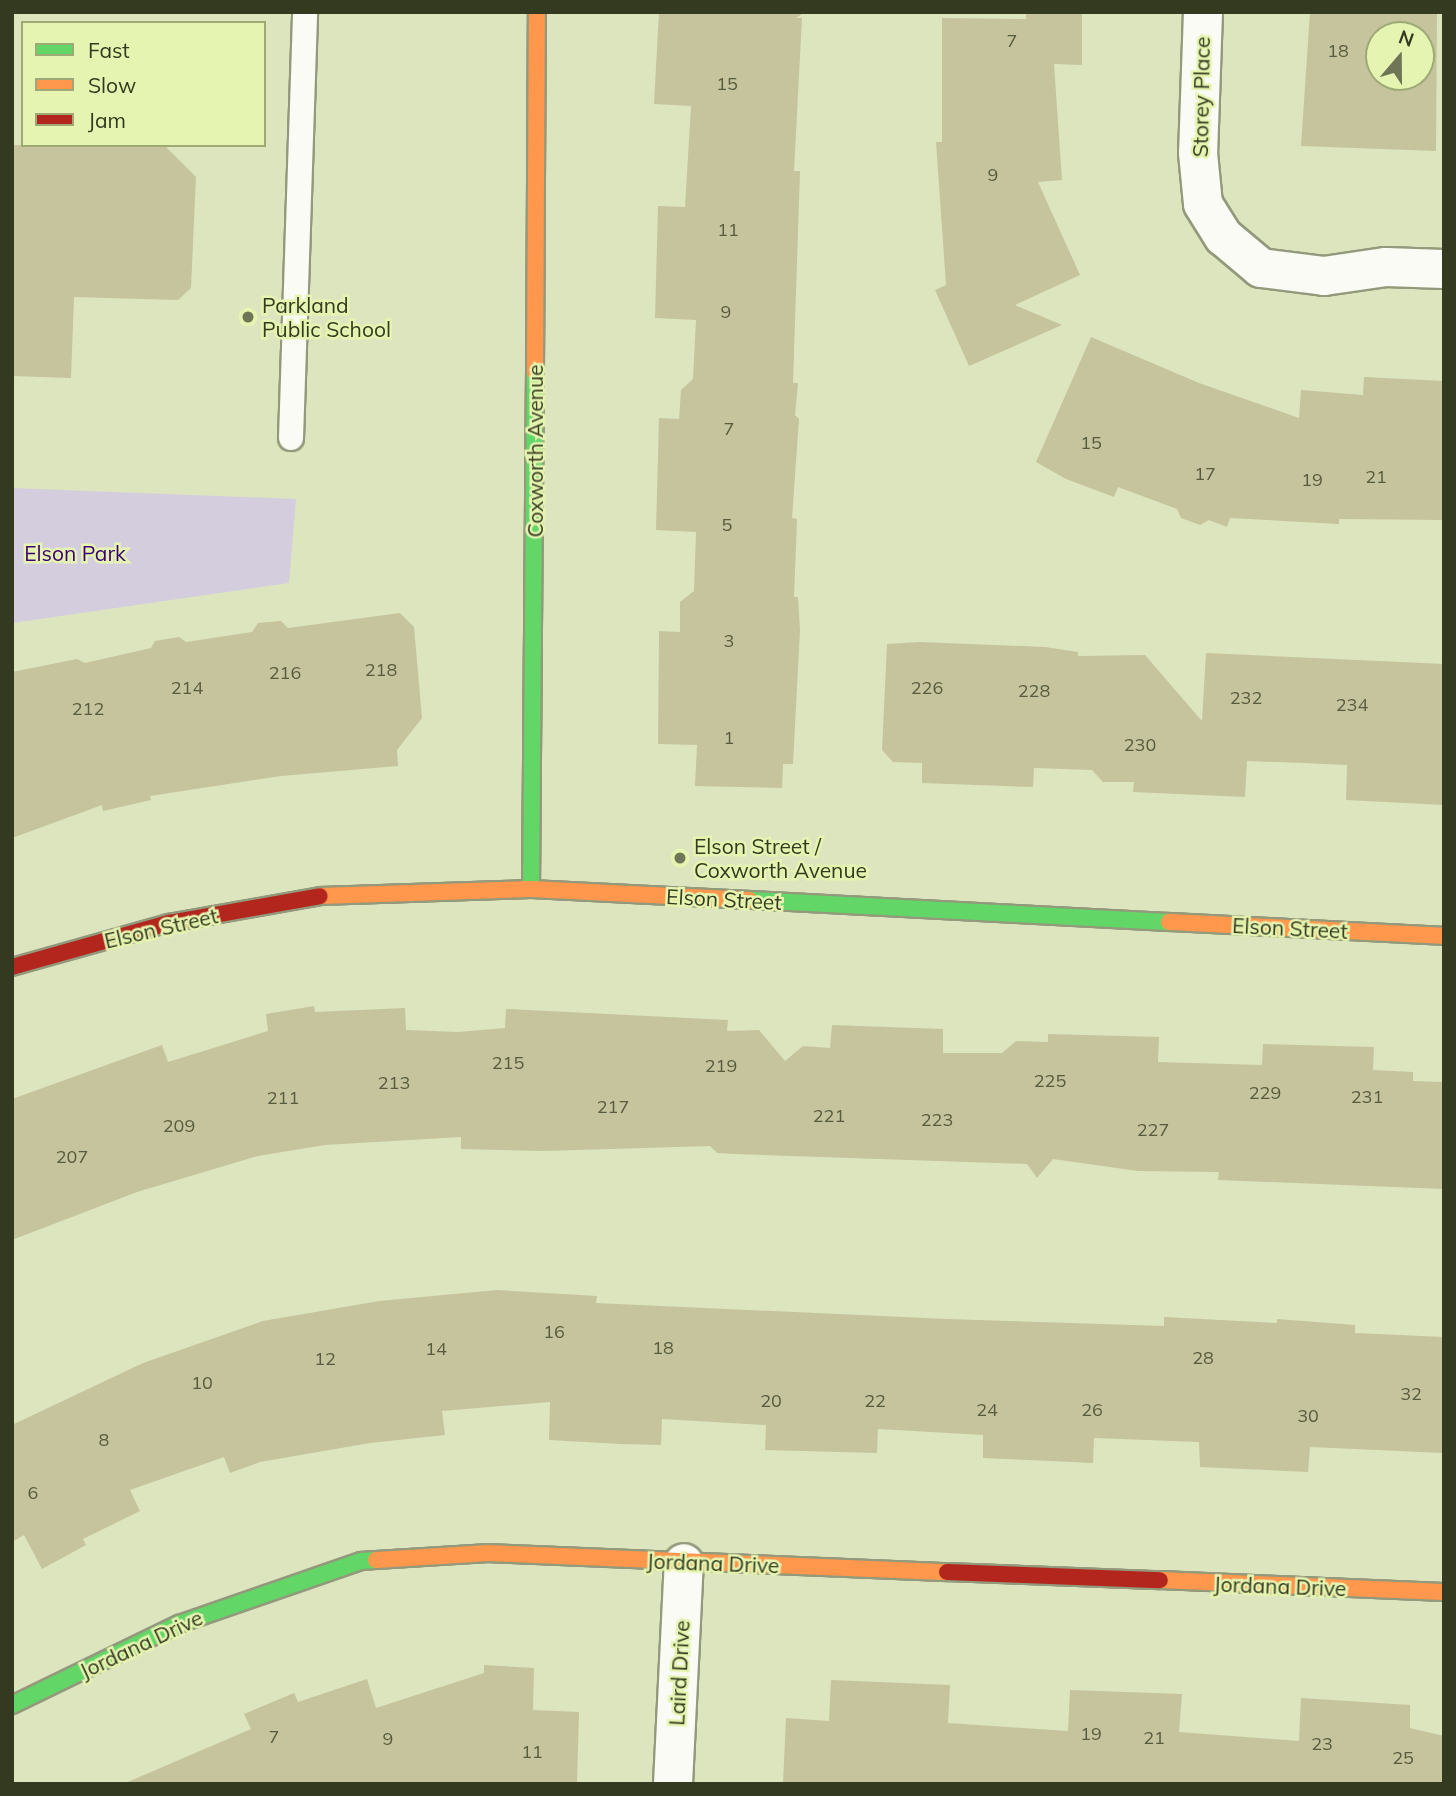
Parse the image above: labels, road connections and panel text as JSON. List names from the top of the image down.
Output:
{
  "streets": {
    "street": [
      "Storey Place",
      "Coxworth Avenue",
      "Elson Street",
      "Jordana Drive",
      "Laird Drive"
    ]
  },
  "crossings": [
    ["Coxworth Avenue", "Elson Street"],
    ["Jordana Drive", "Laird Drive"]
  ],
  "parks": ["Elson Park"],
  "places": ["Parkland Public School", "Elson Street / Coxworth Avenue"],
  "house_numbers": [
    "7",
    "18",
    "15",
    "9",
    "11",
    "9",
    "7",
    "15",
    "17",
    "21",
    "19",
    "5",
    "3",
    "218",
    "216",
    "214",
    "226",
    "228",
    "232",
    "234",
    "212",
    "1",
    "230",
    "215",
    "219",
    "225",
    "213",
    "229",
    "231",
    "211",
    "217",
    "221",
    "223",
    "209",
    "227",
    "207",
    "16",
    "18",
    "14",
    "28",
    "12",
    "10",
    "32",
    "20",
    "22",
    "24",
    "26",
    "30",
    "8",
    "6",
    "19",
    "7",
    "21",
    "9",
    "23",
    "11",
    "25"
  ],
  "legend": ["Fast", "Slow", "Jam"],
  "north": "top"
}
